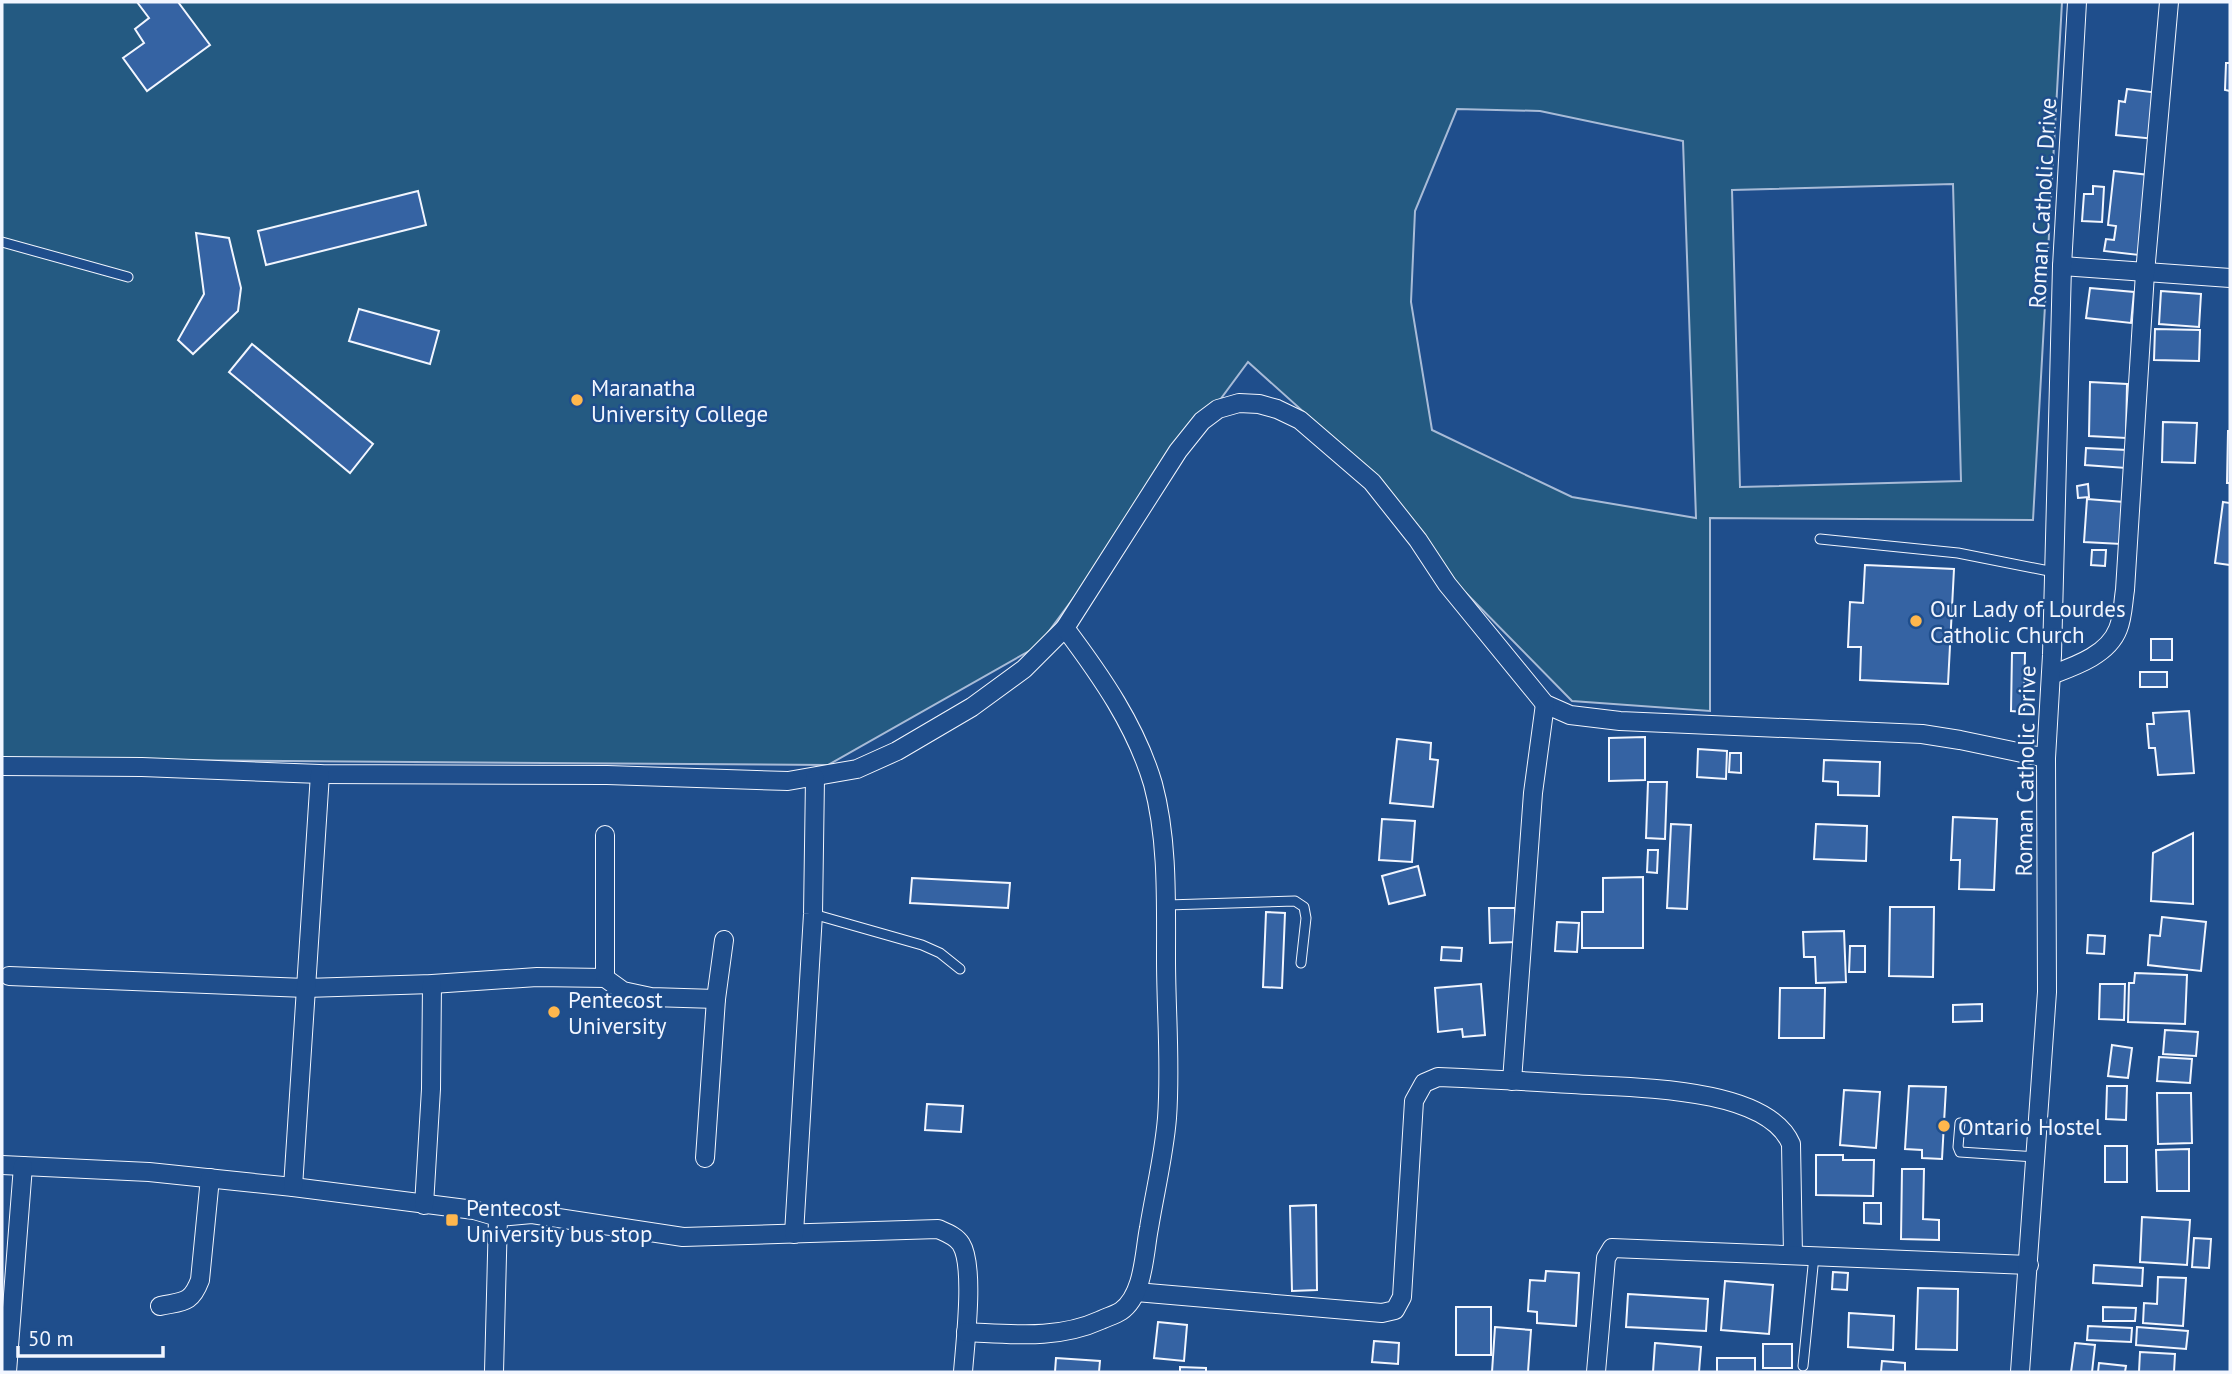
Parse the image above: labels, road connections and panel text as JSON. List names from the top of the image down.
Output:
{
  "streets": {
    "street": ["Roman Catholic Drive"]
  },
  "places": {
    "other": [
      "Maranatha University College",
      "Our Lady of Lourdes Catholic Church",
      "Pentecost University",
      "Ontario Hostel"
    ],
    "transit": ["Pentecost University bus stop"]
  },
  "scale_bar": "50 m"
}
